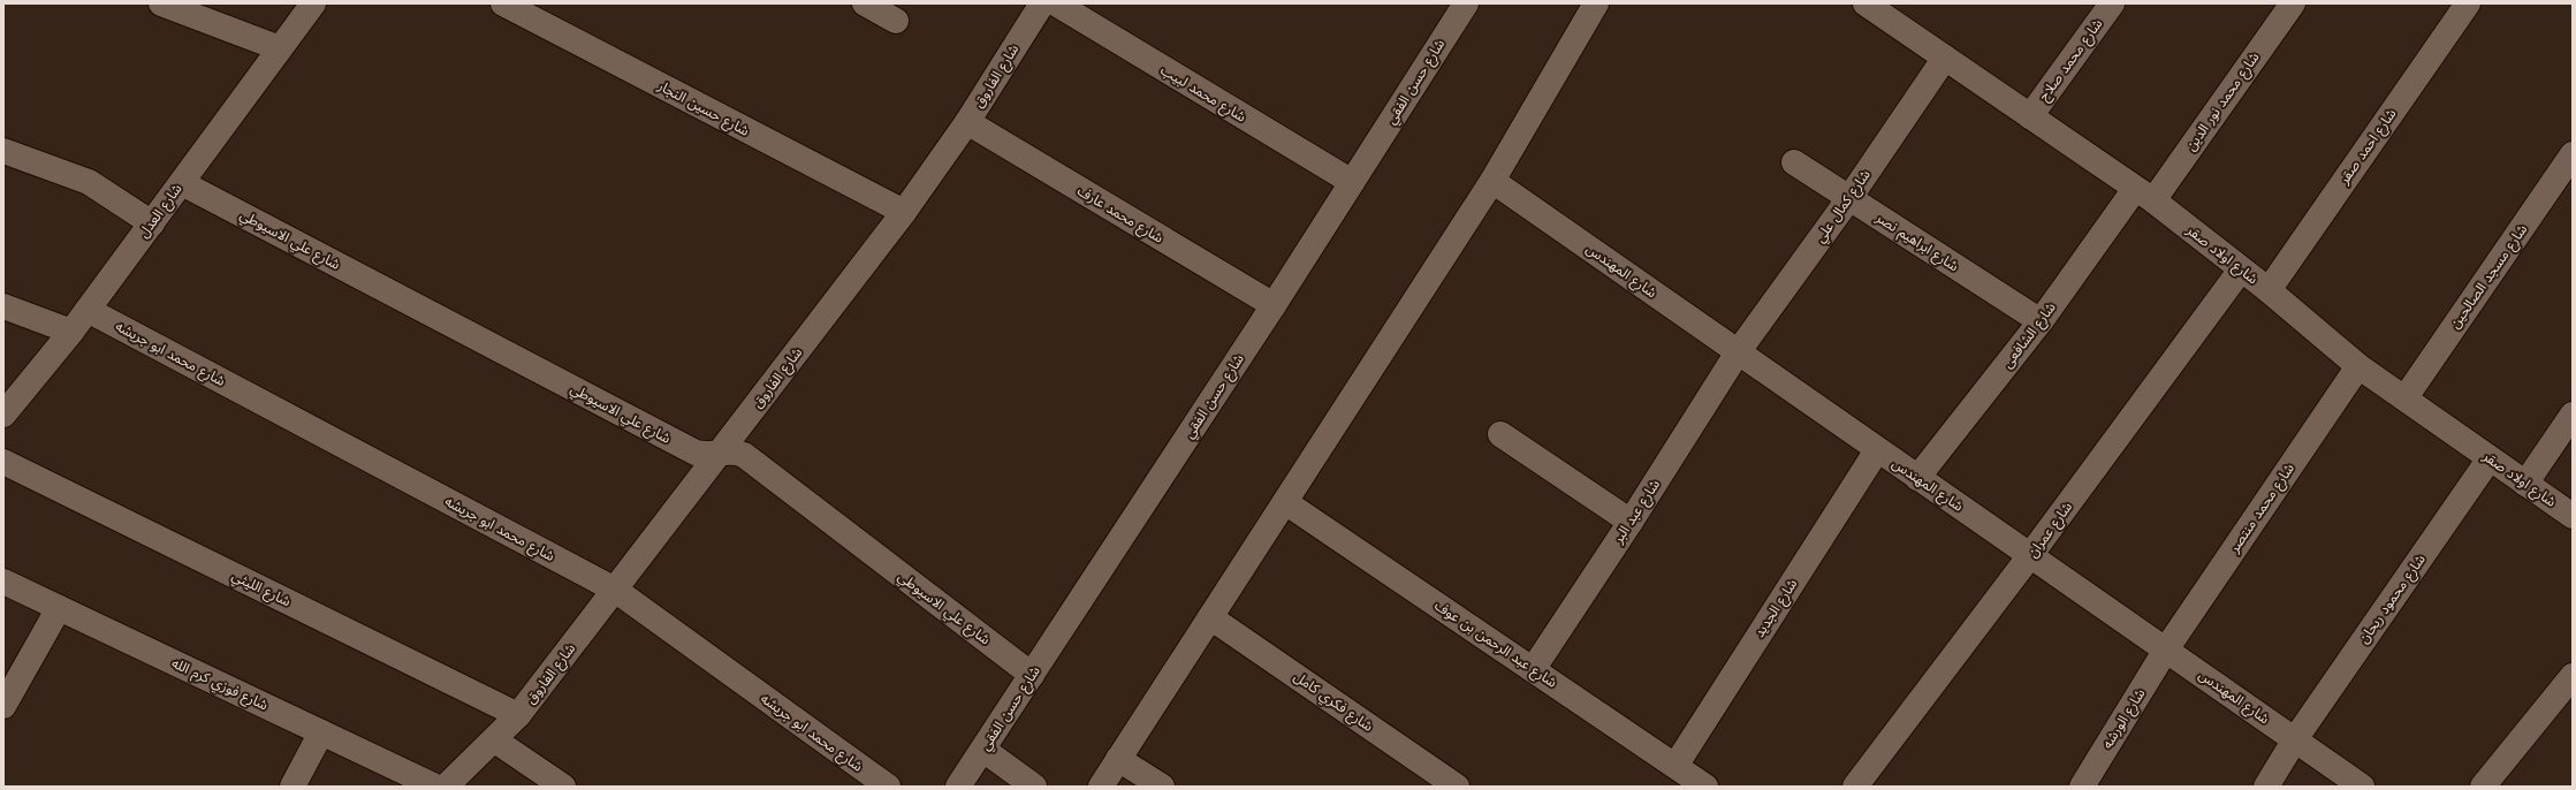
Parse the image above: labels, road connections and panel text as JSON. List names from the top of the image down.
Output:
{
  "streets": {
    "street": [
      "شارع محمد صلاح",
      "شارع الفاروق",
      "شارع حسن الفقي",
      "شارع محمد لبيب",
      "شارع محمد نور الدين",
      "شارع حسين النجار",
      "شارع احمد صقر",
      "شارع كمال علي",
      "شارع العدل",
      "شارع محمد عارف",
      "شارع علي الاسيوطي",
      "شارع ابراهيم نصر",
      "شارع اولاد صقر",
      "شارع المهندس",
      "شارع مسجد الصالحين",
      "شارع الشافعى",
      "شارع محمد ابو جريشه",
      "شارع محمد منتصر",
      "شارع عبد البر",
      "شارع عمران",
      "شارع الليثي",
      "شارع محمود ريحان",
      "شارع الجديد",
      "شارع عبد الرحمن بن عوف",
      "شارع فوزي كرم الله",
      "شارع فكري كامل",
      "شارع الورشه"
    ]
  },
  "crossings": [
    ["شارع محمد صلاح", "شارع اولاد صقر"],
    ["شارع الفاروق", "شارع حسين النجار"],
    ["شارع الفاروق", "شارع محمد عارف"],
    ["شارع الفاروق", "شارع علي الاسيوطي"],
    ["شارع الفاروق", "شارع محمد ابو جريشه"],
    ["شارع الفاروق", "شارع الليثي"],
    ["شارع حسن الفقي", "شارع محمد لبيب"],
    ["شارع حسن الفقي", "شارع محمد عارف"],
    ["شارع حسن الفقي", "شارع علي الاسيوطي"],
    ["شارع محمد نور الدين", "شارع اولاد صقر"],
    ["شارع محمد نور الدين", "شارع الشافعى"],
    ["شارع احمد صقر", "شارع اولاد صقر"],
    ["شارع كمال علي", "شارع ابراهيم نصر"],
    ["شارع كمال علي", "شارع اولاد صقر"],
    ["شارع كمال علي", "شارع المهندس"],
    ["شارع كمال علي", "شارع عبد البر"],
    ["شارع العدل", "شارع علي الاسيوطي"],
    ["شارع العدل", "شارع محمد ابو جريشه"],
    ["شارع ابراهيم نصر", "شارع الشافعى"],
    ["شارع اولاد صقر", "شارع مسجد الصالحين"],
    ["شارع اولاد صقر", "شارع الشافعى"],
    ["شارع اولاد صقر", "شارع محمد منتصر"],
    ["شارع اولاد صقر", "شارع عمران"],
    ["شارع اولاد صقر", "شارع محمود ريحان"],
    ["شارع المهندس", "شارع الشافعى"],
    ["شارع المهندس", "شارع محمد منتصر"],
    ["شارع المهندس", "شارع عبد البر"],
    ["شارع المهندس", "شارع عمران"],
    ["شارع المهندس", "شارع محمود ريحان"],
    ["شارع المهندس", "شارع الجديد"],
    ["شارع المهندس", "شارع الورشه"],
    ["شارع محمد منتصر", "شارع الورشه"],
    ["شارع عبد البر", "شارع عبد الرحمن بن عوف"],
    ["شارع الجديد", "شارع عبد الرحمن بن عوف"]
  ]
}
